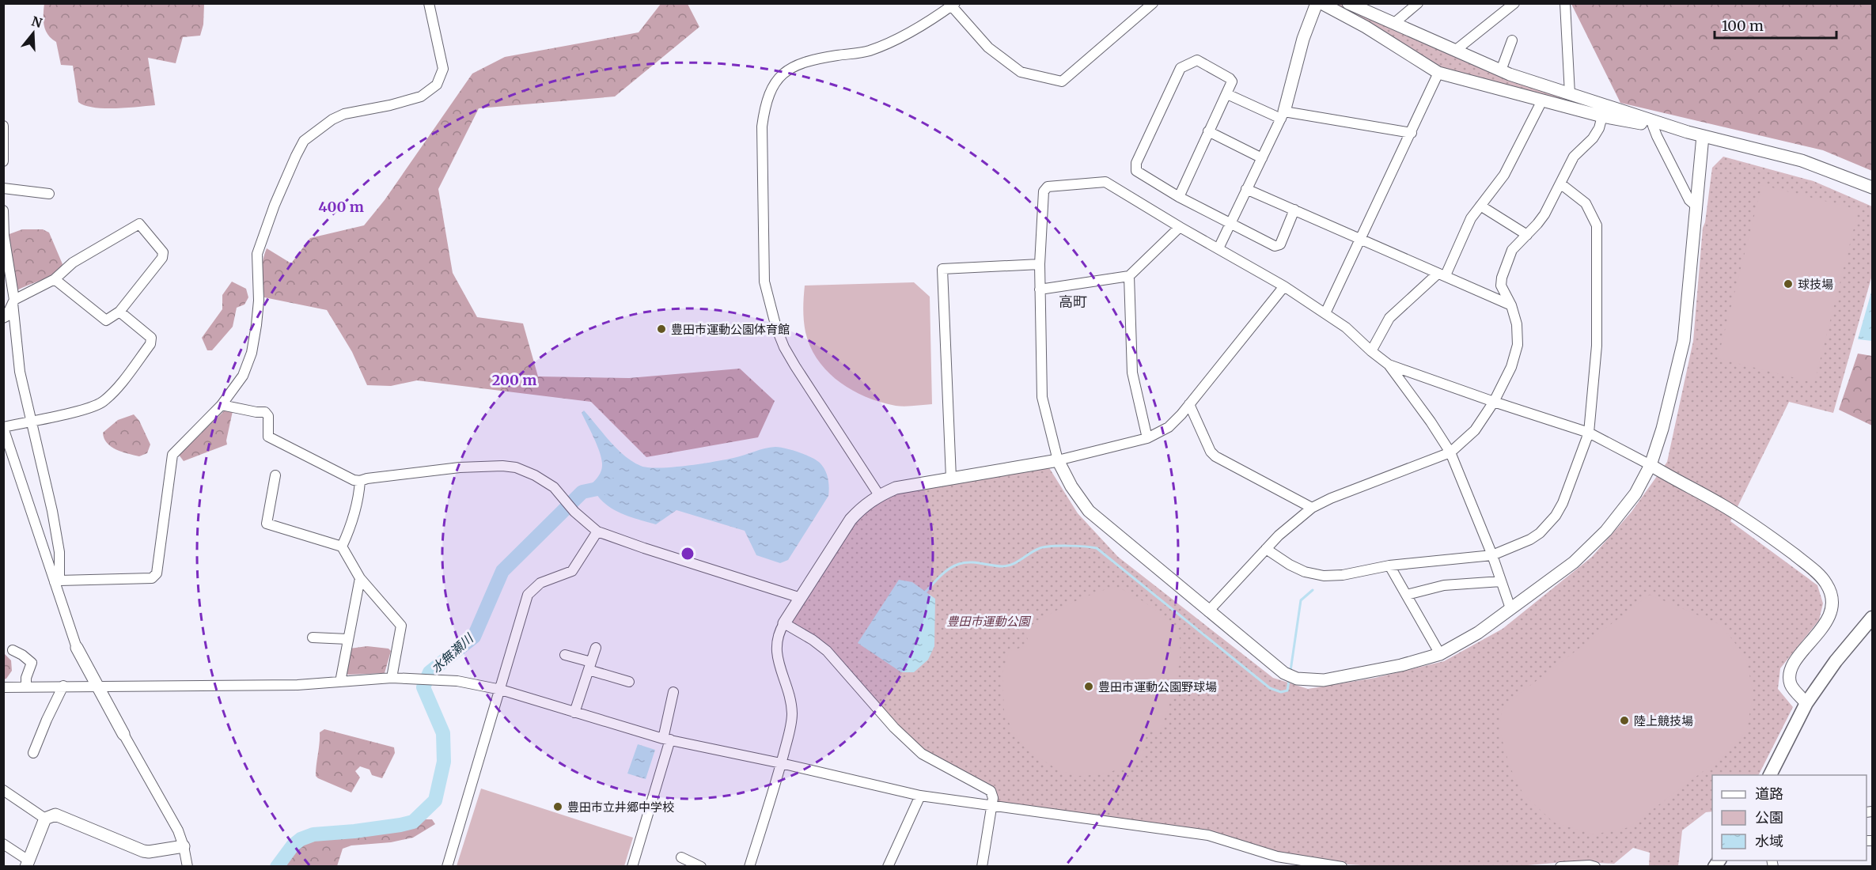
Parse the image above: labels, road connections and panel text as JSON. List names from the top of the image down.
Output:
{
  "districts": ["高町"],
  "water": ["水無瀬川"],
  "parks": ["豊田市運動公園"],
  "places": [
    "球技場",
    "豊田市運動公園体育館",
    "豊田市運動公園野球場",
    "陸上競技場",
    "豊田市立井郷中学校"
  ],
  "legend": ["道路", "公園", "水域"],
  "scale_bar": "100 m",
  "north": "top",
  "rings": ["400 m", "200 m"]
}
